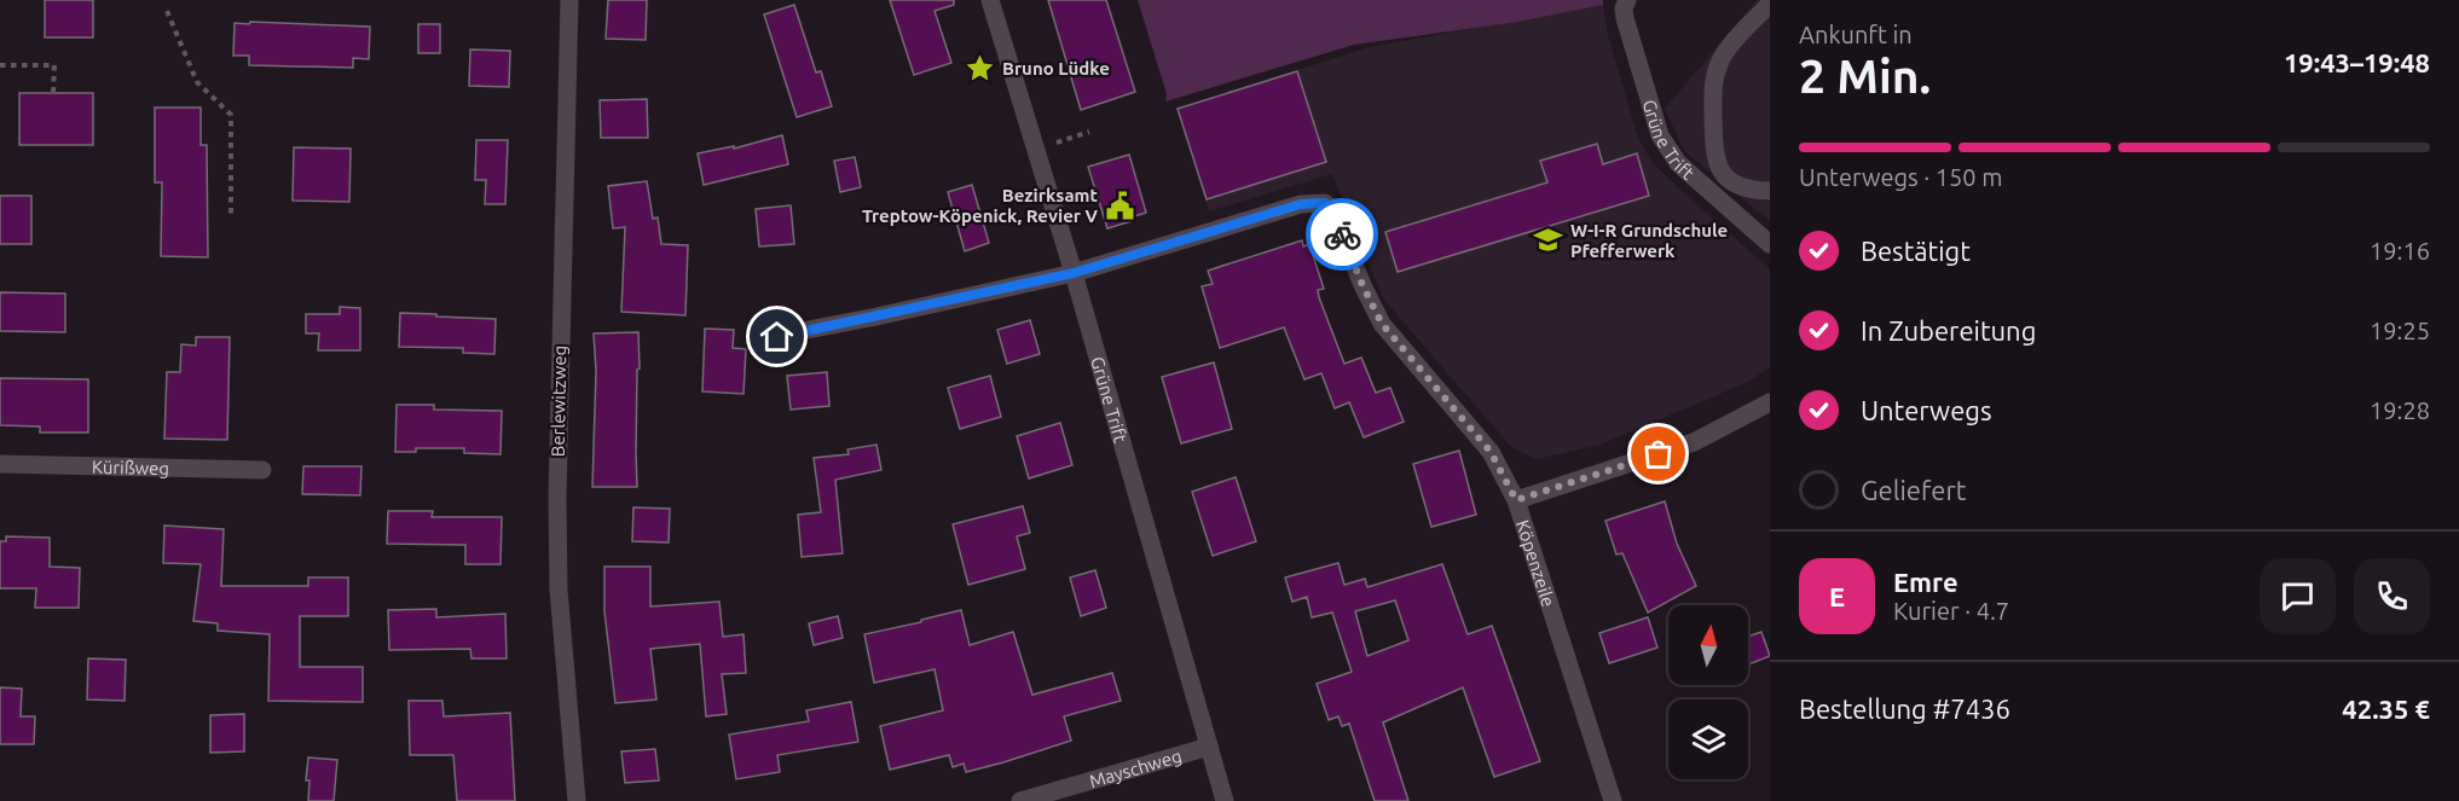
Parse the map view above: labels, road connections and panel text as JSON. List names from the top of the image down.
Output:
{
  "streets": {
    "street": [
      "Grüne Trift",
      "Berlewitzweg",
      "Kürißweg",
      "Köpenzeile",
      "Mayschweg"
    ]
  },
  "crossings": [
    ["Grüne Trift", "Köpenzeile"],
    ["Grüne Trift", "Mayschweg"]
  ],
  "places": {
    "place": ["Bruno Lüdke"],
    "public building": ["Bezirksamt Treptow-Köpenick, Revier V"],
    "school or university": ["W-I-R Grundschule Pfefferwerk"]
  },
  "north": "top",
  "page": {
    "heading": ["2 Min.", "Ankunft in", "19:43–19:48"],
    "panel": [
      "Emre",
      "Kurier · 4.7",
      "Bestellung #7436",
      "42.35 €"
    ],
    "bar": "Unterwegs · 150 m",
    "list": [
      ["Bestätigt", "19:16"],
      ["In Zubereitung", "19:25"],
      ["Unterwegs", "19:28"],
      "Geliefert"
    ],
    "round": "E"
  }
}
